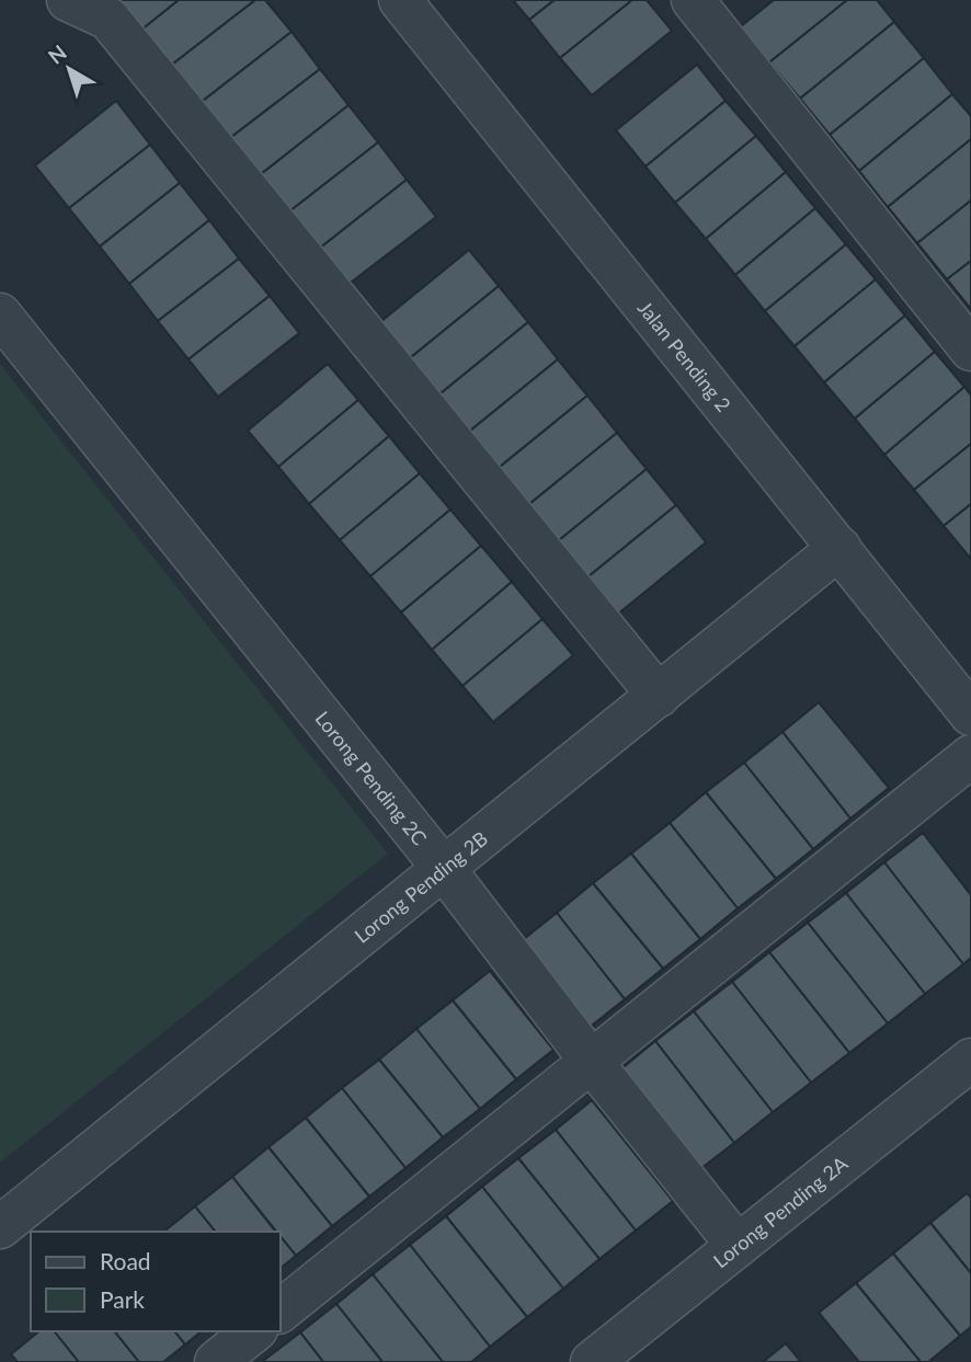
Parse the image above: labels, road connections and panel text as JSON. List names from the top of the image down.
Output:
{
  "streets": {
    "street": [
      "Jalan Pending 2",
      "Lorong Pending 2C",
      "Lorong Pending 2B",
      "Lorong Pending 2A"
    ]
  },
  "crossings": [
    ["Jalan Pending 2", "Lorong Pending 2B"],
    ["Lorong Pending 2C", "Lorong Pending 2B"],
    ["Lorong Pending 2C", "Lorong Pending 2A"]
  ],
  "legend": ["Road", "Park"],
  "north": "top left"
}
